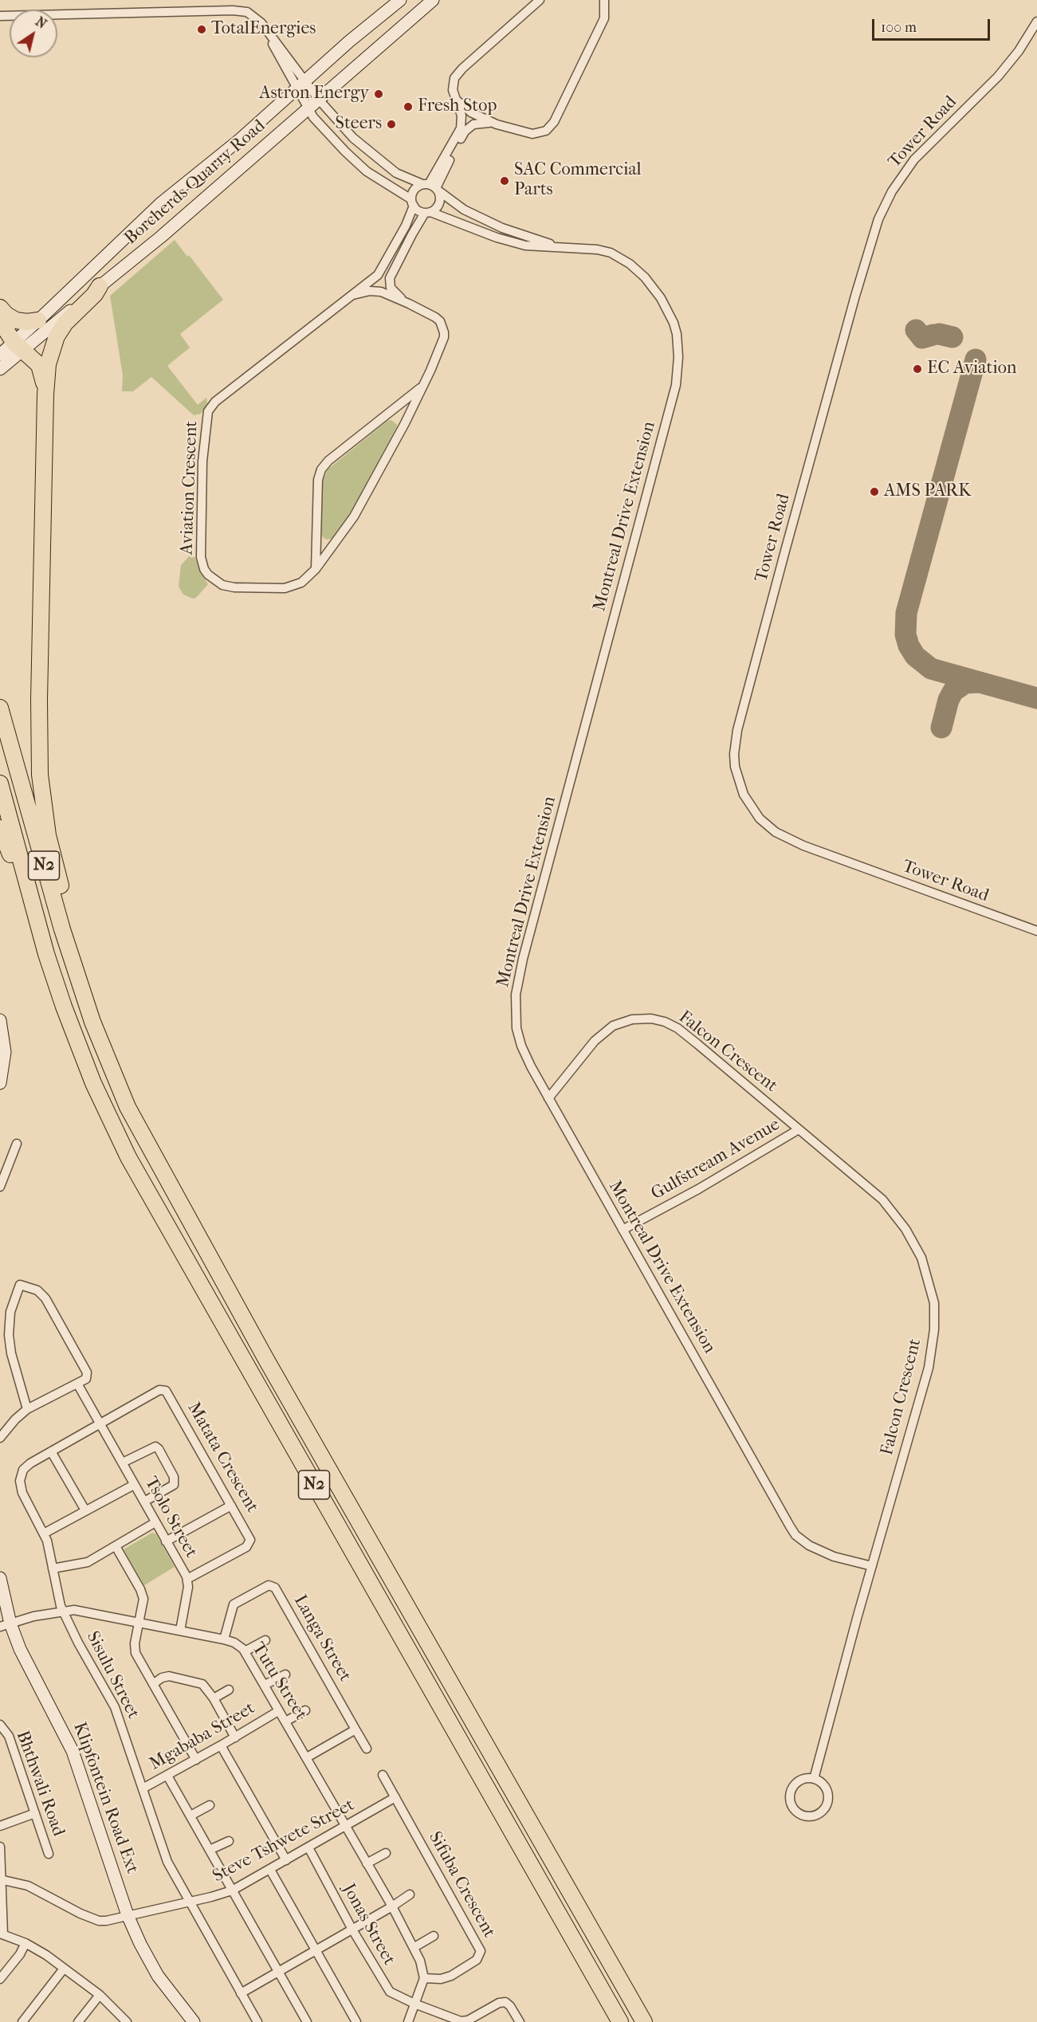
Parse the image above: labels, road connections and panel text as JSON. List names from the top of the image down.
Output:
{
  "streets": {
    "highway": ["N2"],
    "main road": ["Borcherds Quarry Road", "Klipfontein Road Ext"],
    "street": [
      "Tower Road",
      "Aviation Crescent",
      "Montreal Drive Extension",
      "Falcon Crescent",
      "Gulfstream Avenue",
      "Matata Crescent",
      "Tsolo Street",
      "Langa Street",
      "Sisulu Street",
      "Tutu Street",
      "Mgababa Street",
      "Bhthwali Road",
      "Steve Tshwete Street",
      "Sifuba Crescent",
      "Jonas Street"
    ]
  },
  "crossings": [
    ["Borcherds Quarry Road", "Montreal Drive Extension"],
    ["Aviation Crescent", "Montreal Drive Extension"],
    ["Montreal Drive Extension", "Falcon Crescent"],
    ["Montreal Drive Extension", "Gulfstream Avenue"],
    ["Falcon Crescent", "Gulfstream Avenue"],
    ["Matata Crescent", "Tsolo Street"],
    ["Matata Crescent", "Sisulu Street"],
    ["Tsolo Street", "Sisulu Street"],
    ["Tsolo Street", "Tutu Street"],
    ["Langa Street", "Tutu Street"],
    ["Sisulu Street", "Tutu Street"],
    ["Sisulu Street", "Mgababa Street"],
    ["Sisulu Street", "Steve Tshwete Street"],
    ["Tutu Street", "Mgababa Street"],
    ["Tutu Street", "Klipfontein Road Ext"],
    ["Tutu Street", "Steve Tshwete Street"],
    ["Tutu Street", "Sifuba Crescent"],
    ["Klipfontein Road Ext", "Steve Tshwete Street"],
    ["Steve Tshwete Street", "Sifuba Crescent"],
    ["Steve Tshwete Street", "Jonas Street"]
  ],
  "places": [
    "TotalEnergies",
    "Astron Energy",
    "Fresh Stop",
    "Steers",
    "SAC Commercial Parts",
    "EC Aviation",
    "AMS PARK"
  ],
  "scale_bar": "100 m",
  "north": "top right"
}
